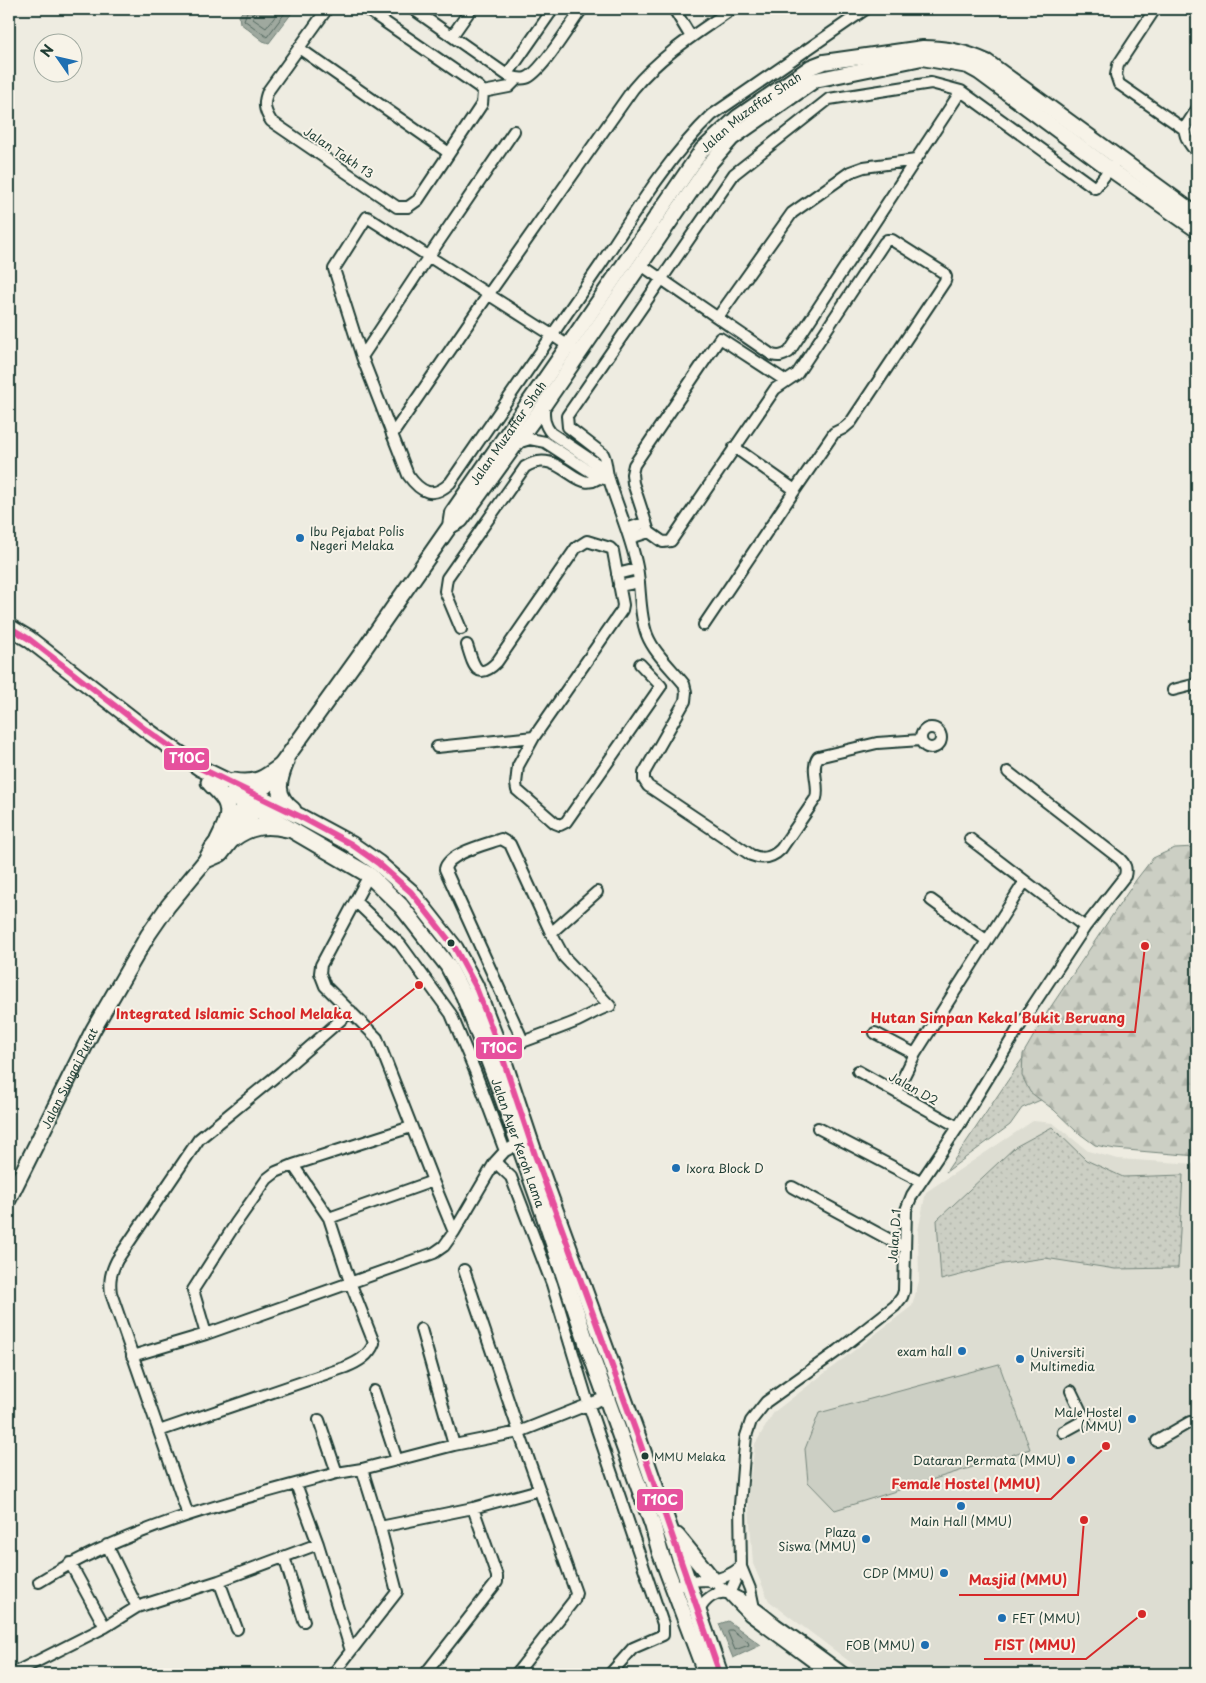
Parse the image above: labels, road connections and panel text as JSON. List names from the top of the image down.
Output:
{
  "streets": {
    "main road": ["Jalan Muzaffar Shah", "Jalan Sungai Putat", "Jalan Ayer Keroh Lama"],
    "street": ["Jalan Takh 13", "Jalan D2", "Jalan D 1"]
  },
  "crossings": [
    ["Jalan Muzaffar Shah", "Jalan Sungai Putat"],
    ["Jalan Muzaffar Shah", "Jalan Ayer Keroh Lama"],
    ["Jalan Sungai Putat", "Jalan Ayer Keroh Lama"],
    ["Jalan D2", "Jalan D 1"]
  ],
  "places": [
    "Ibu Pejabat Polis Negeri Melaka",
    "Hutan Simpan Kekal Bukit Beruang",
    "Integrated Islamic School Melaka",
    "Ixora Block D",
    "exam hall",
    "Universiti Multimedia",
    "Male Hostel (MMU)",
    "Female Hostel (MMU)",
    "MMU Melaka",
    "Dataran Permata (MMU)",
    "Main Hall (MMU)",
    "Masjid (MMU)",
    "Plaza Siswa (MMU)",
    "CDP (MMU)",
    "FIST (MMU)",
    "FET (MMU)",
    "FOB (MMU)"
  ],
  "lines": ["transit line T10C"],
  "north": "top left"
}
